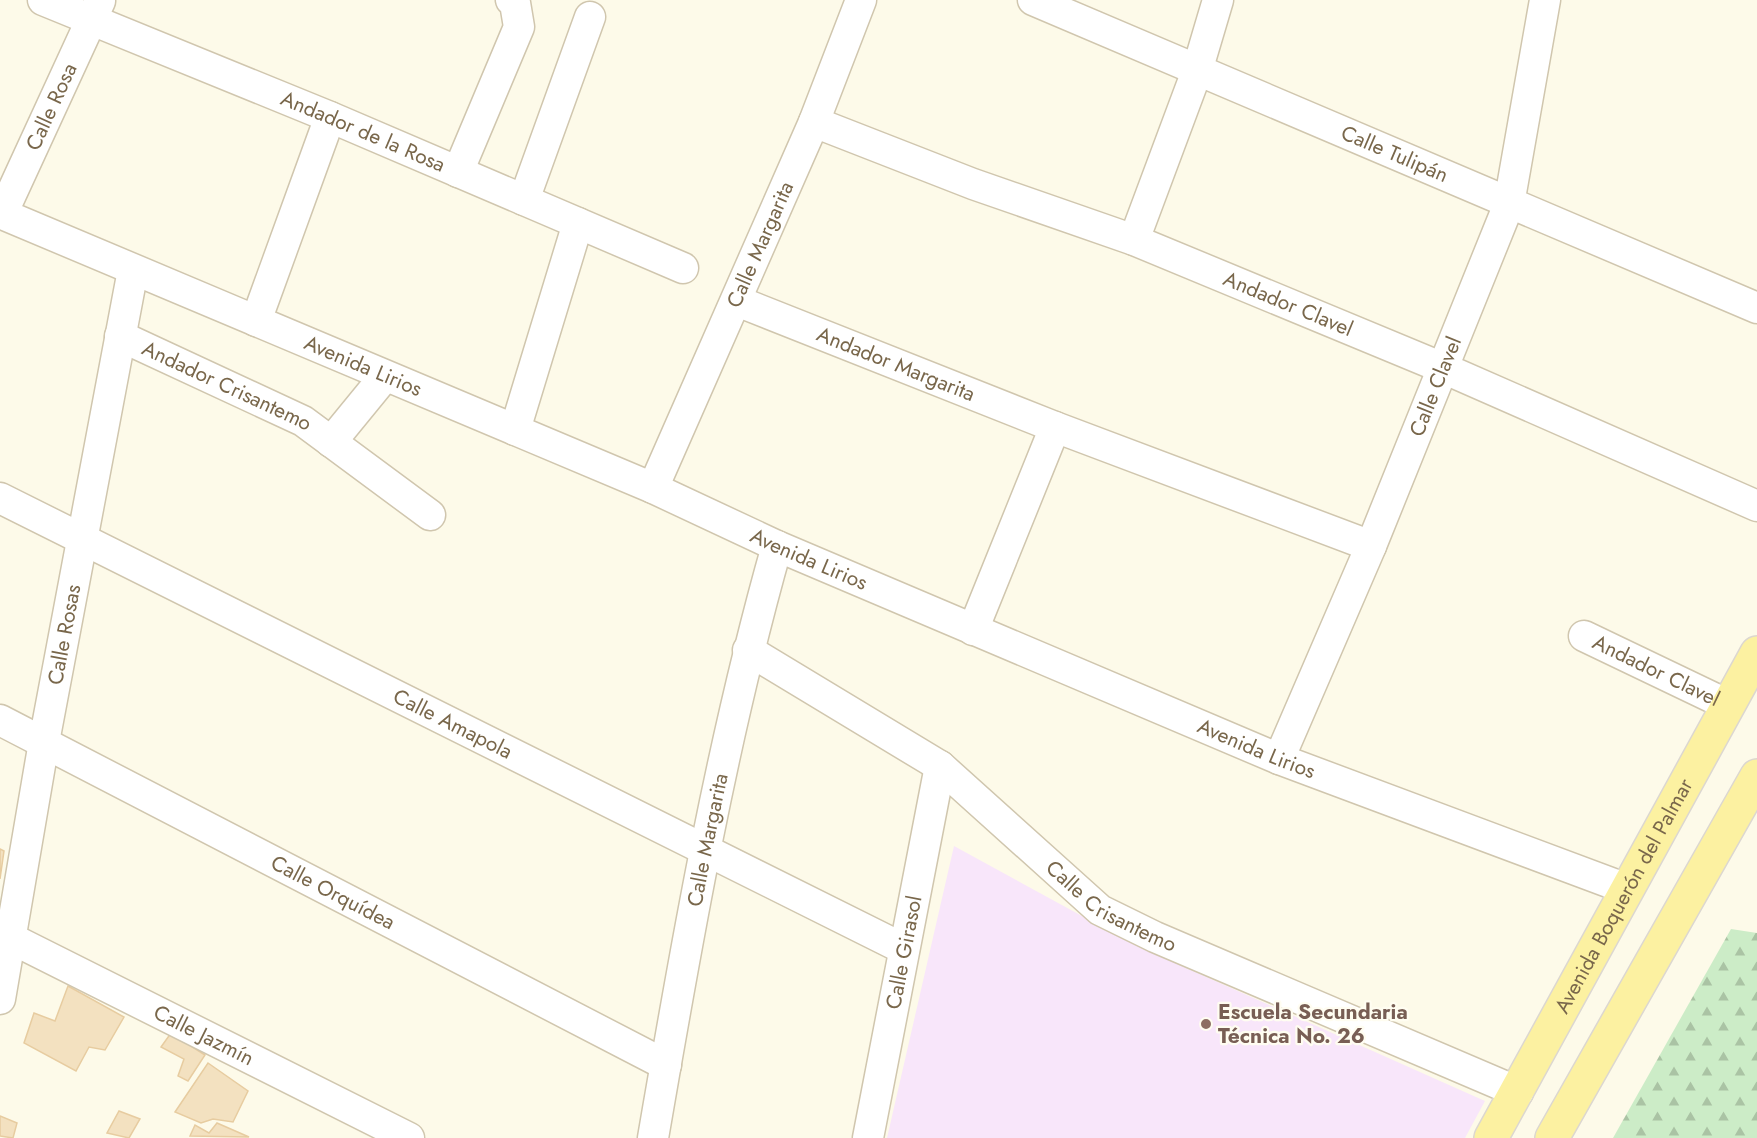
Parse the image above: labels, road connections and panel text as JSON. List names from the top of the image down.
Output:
{
  "streets": {
    "main road": ["Avenida Boquerón del Palmar"],
    "street": [
      "Calle Rosa",
      "Andador de la Rosa",
      "Calle Tulipán",
      "Calle Margarita",
      "Andador Clavel",
      "Andador Margarita",
      "Avenida Lirios",
      "Andador Crisantemo",
      "Calle Clavel",
      "Calle Rosas",
      "Calle Amapola",
      "Calle Orquídea",
      "Calle Crisantemo",
      "Calle Girasol",
      "Calle Jazmín"
    ]
  },
  "crossings": [
    ["Calle Rosa", "Andador de la Rosa"],
    ["Calle Rosa", "Avenida Lirios"],
    ["Calle Tulipán", "Calle Clavel"],
    ["Calle Margarita", "Andador Clavel"],
    ["Calle Margarita", "Andador Margarita"],
    ["Calle Margarita", "Avenida Lirios"],
    ["Calle Margarita", "Calle Amapola"],
    ["Calle Margarita", "Calle Orquídea"],
    ["Calle Margarita", "Calle Crisantemo"],
    ["Andador Clavel", "Calle Clavel"],
    ["Andador Clavel", "Avenida Boquerón del Palmar"],
    ["Avenida Lirios", "Andador Crisantemo"],
    ["Avenida Lirios", "Calle Clavel"],
    ["Avenida Lirios", "Calle Rosas"],
    ["Avenida Lirios", "Avenida Boquerón del Palmar"],
    ["Andador Crisantemo", "Calle Rosas"],
    ["Calle Rosas", "Calle Amapola"],
    ["Calle Rosas", "Calle Orquídea"],
    ["Calle Rosas", "Calle Jazmín"],
    ["Calle Amapola", "Calle Girasol"],
    ["Avenida Boquerón del Palmar", "Calle Crisantemo"],
    ["Calle Crisantemo", "Calle Girasol"]
  ],
  "places": ["Escuela Secundaria Técnica No. 26"]
}
